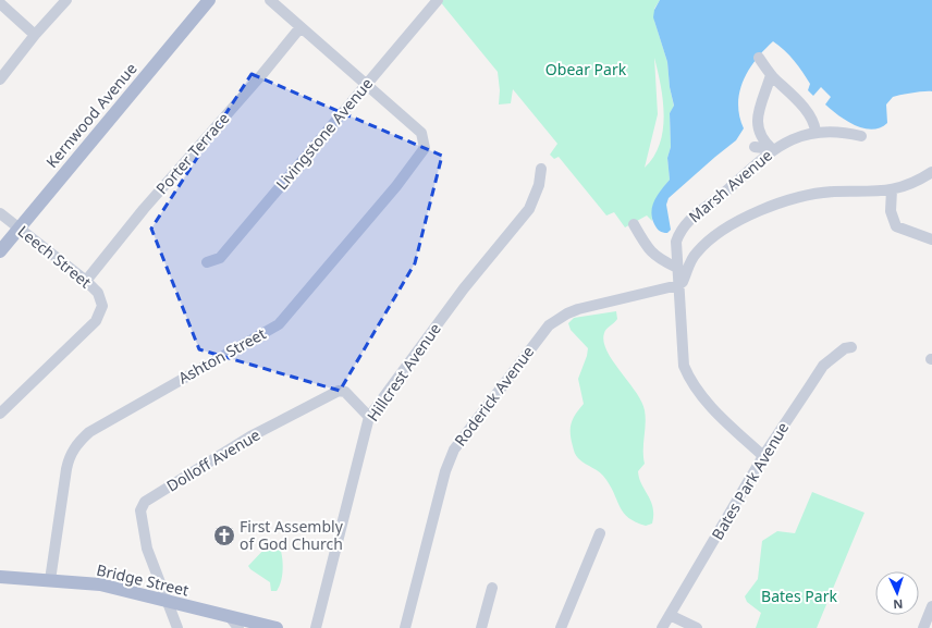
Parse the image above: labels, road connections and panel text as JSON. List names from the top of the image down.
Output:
{
  "streets": {
    "main road": ["Kernwood Avenue", "Bridge Street"],
    "street": [
      "Livingstone Avenue",
      "Porter Terrace",
      "Marsh Avenue",
      "Leech Street",
      "Ashton Street",
      "Hillcrest Avenue",
      "Roderick Avenue",
      "Dolloff Avenue",
      "Bates Park Avenue"
    ]
  },
  "crossings": [
    ["Kernwood Avenue", "Leech Street"],
    ["Livingstone Avenue", "Ashton Street"],
    ["Porter Terrace", "Leech Street"],
    ["Marsh Avenue", "Roderick Avenue"],
    ["Marsh Avenue", "Bates Park Avenue"],
    ["Ashton Street", "Bridge Street"],
    ["Hillcrest Avenue", "Dolloff Avenue"],
    ["Dolloff Avenue", "Bridge Street"]
  ],
  "parks": ["Obear Park", "Bates Park"],
  "places": {
    "church": ["First Assembly of God Church"]
  },
  "north": "bottom"
}
